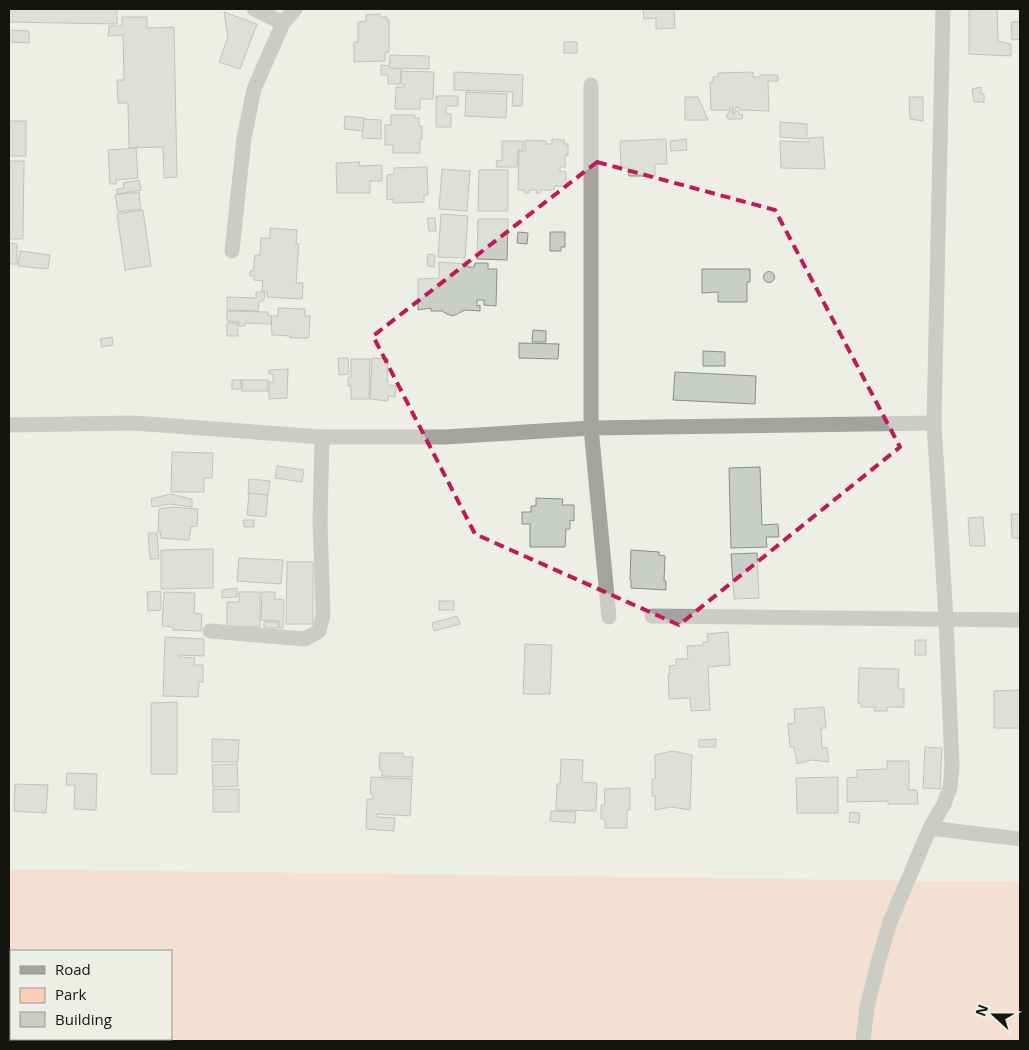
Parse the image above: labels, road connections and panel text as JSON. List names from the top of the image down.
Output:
{
  "legend": ["Road", "Park", "Building"],
  "north": "left"
}
